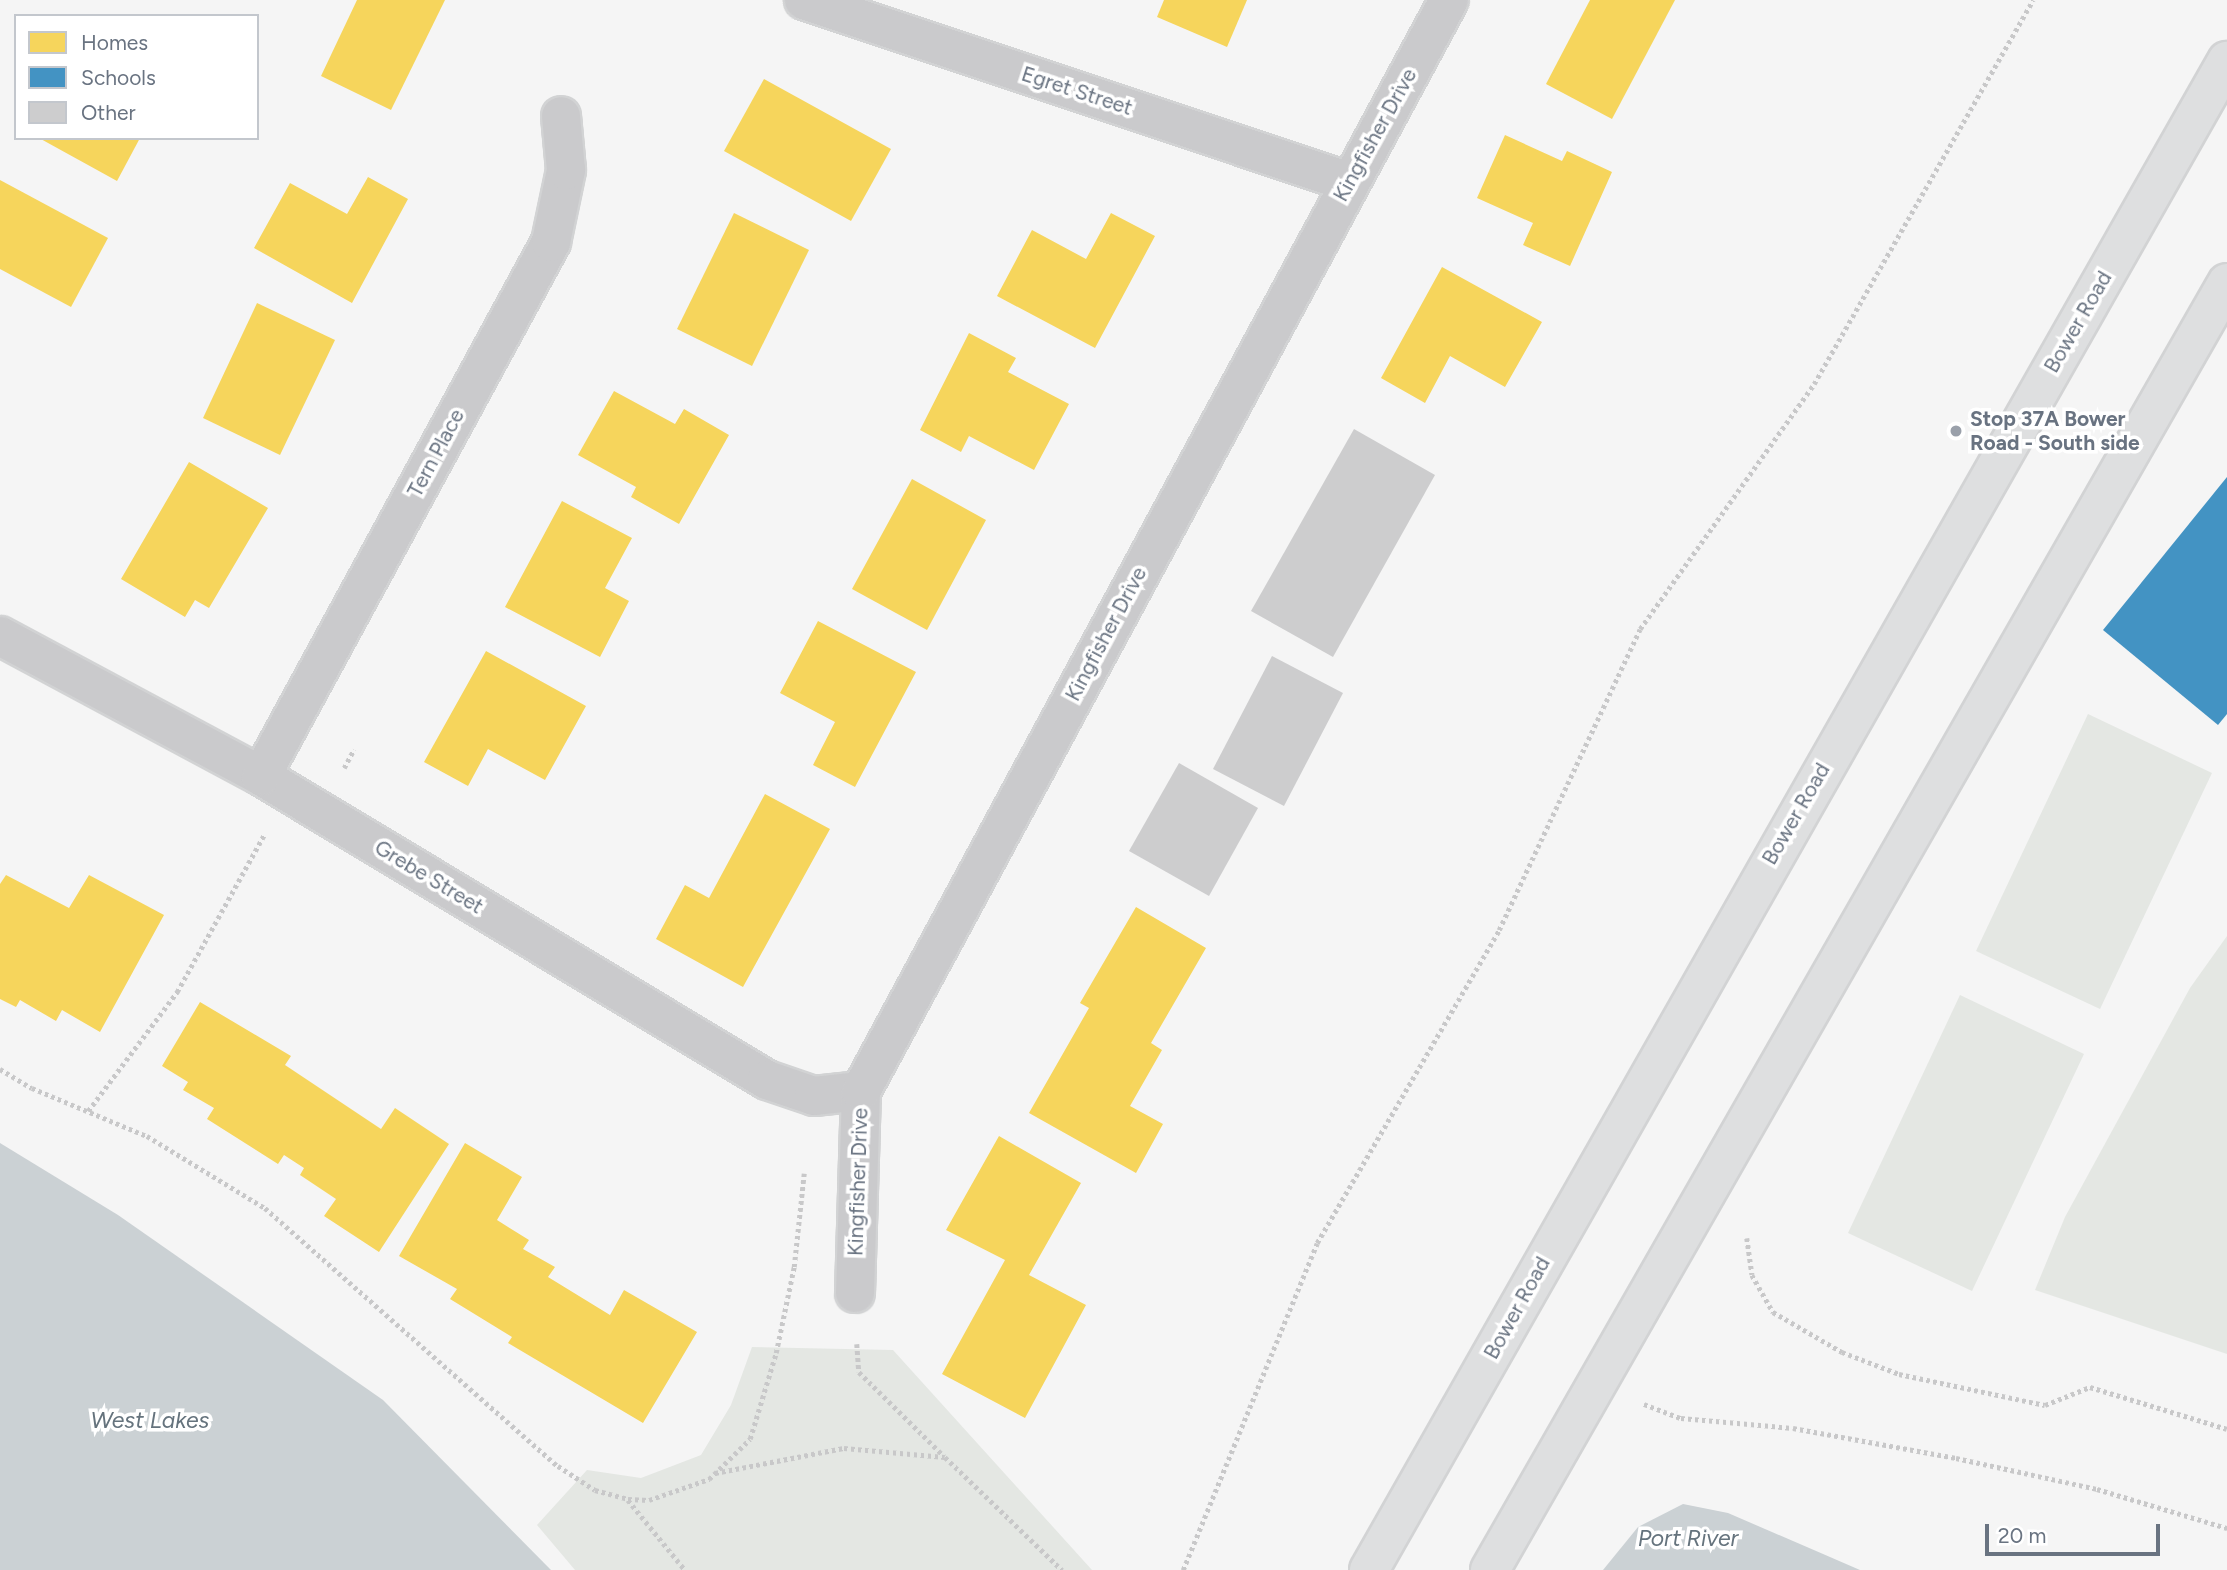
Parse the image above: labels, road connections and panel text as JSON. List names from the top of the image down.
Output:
{
  "streets": {
    "main road": ["Bower Road"],
    "street": [
      "Egret Street",
      "Kingfisher Drive",
      "Tern Place",
      "Grebe Street"
    ]
  },
  "crossings": [
    ["Egret Street", "Kingfisher Drive"],
    ["Kingfisher Drive", "Grebe Street"],
    ["Tern Place", "Grebe Street"]
  ],
  "water": ["West Lakes", "Port River"],
  "places": ["Stop 37A Bower Road - South side"],
  "legend": ["Homes", "Schools", "Other"],
  "scale_bar": "20 m"
}
